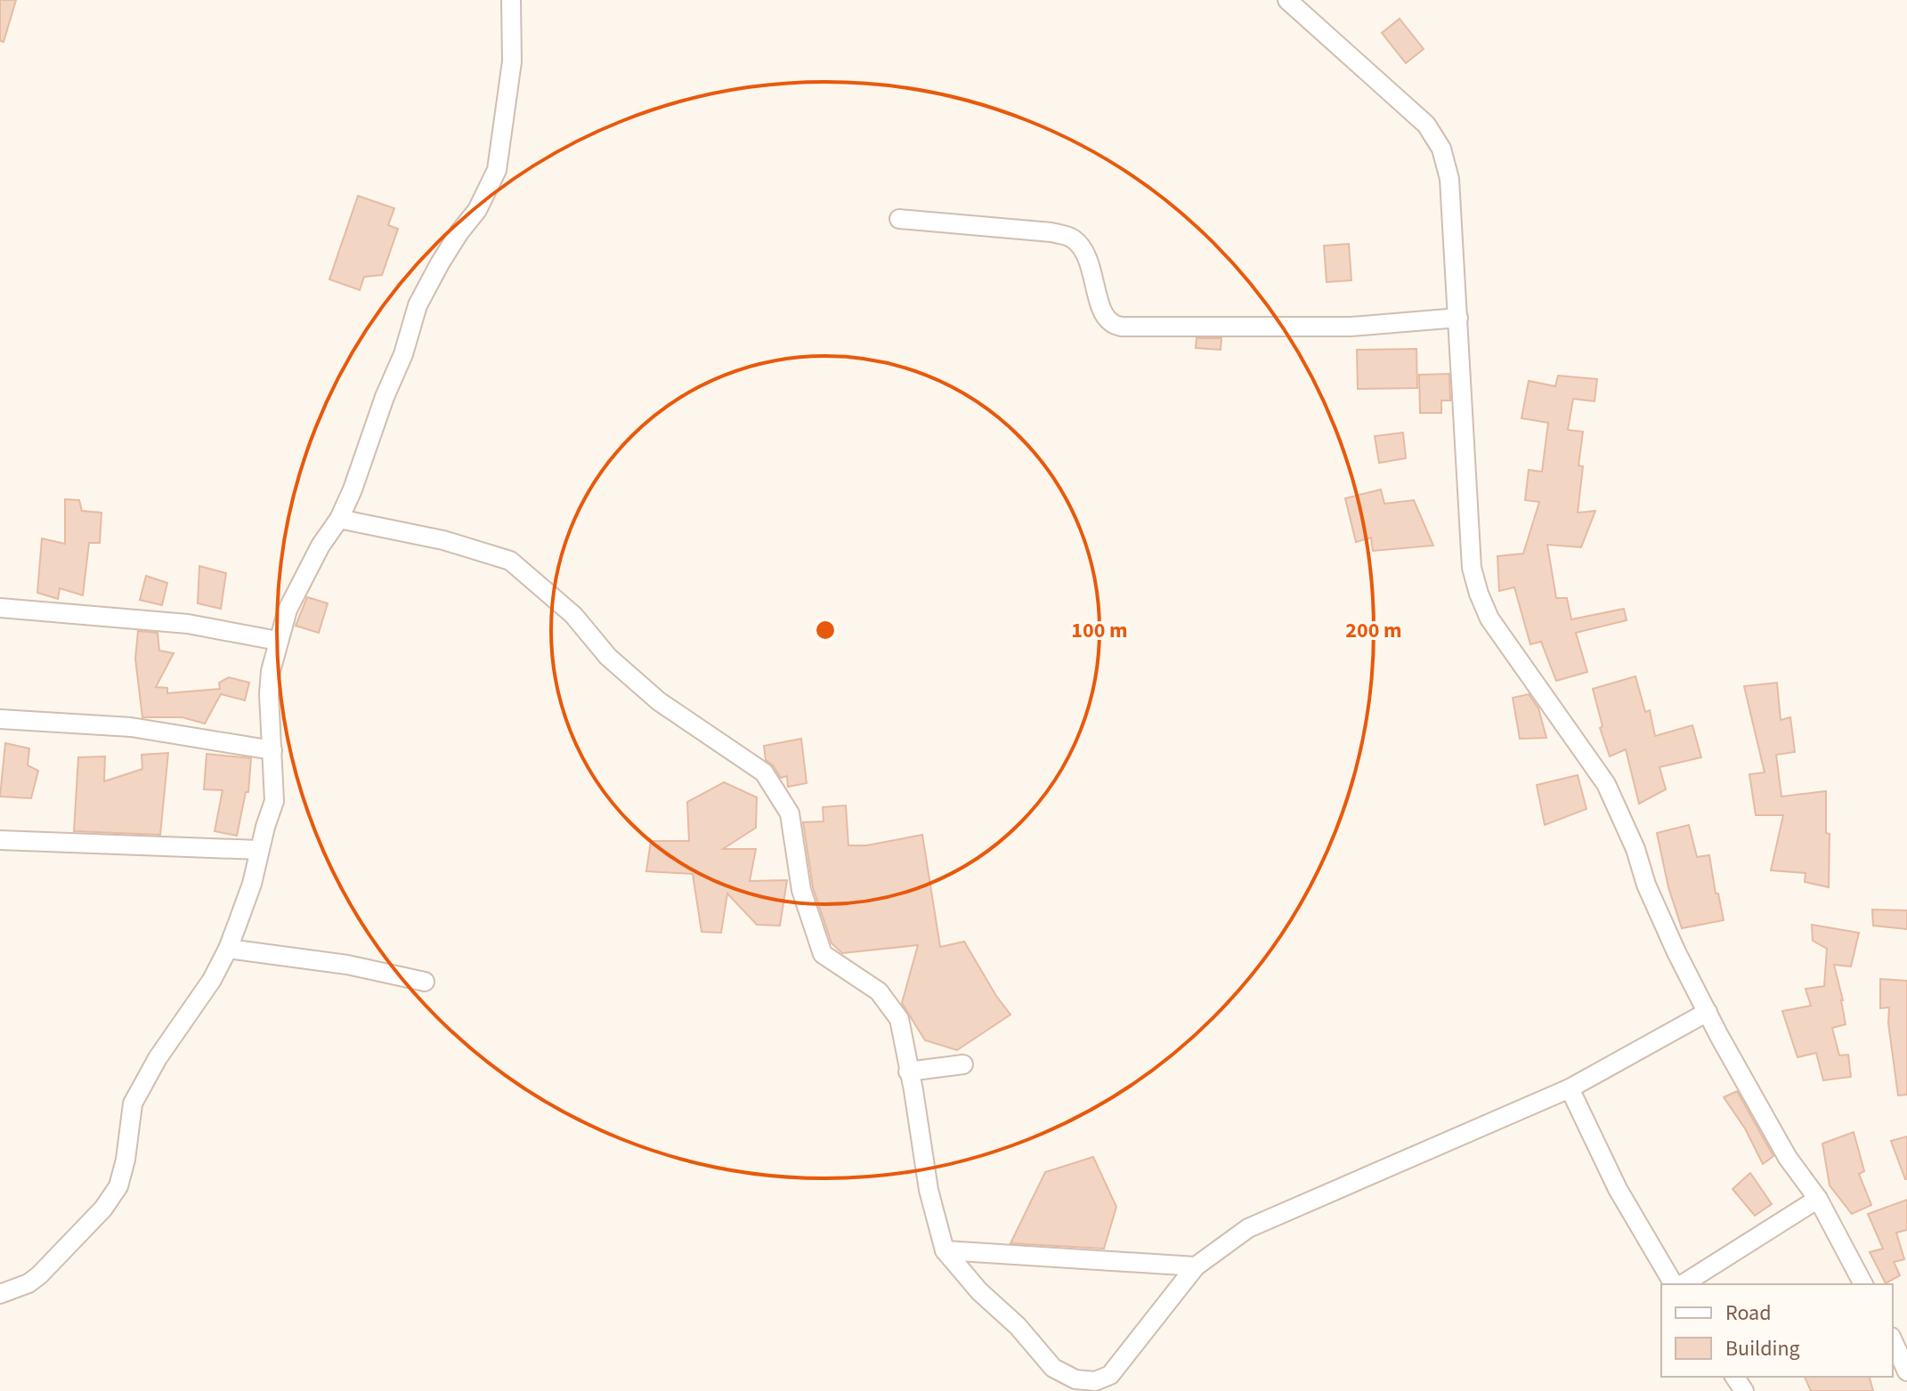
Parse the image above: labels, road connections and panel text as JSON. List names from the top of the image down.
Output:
{
  "legend": ["Road", "Building"],
  "rings": ["100 m", "200 m"]
}
